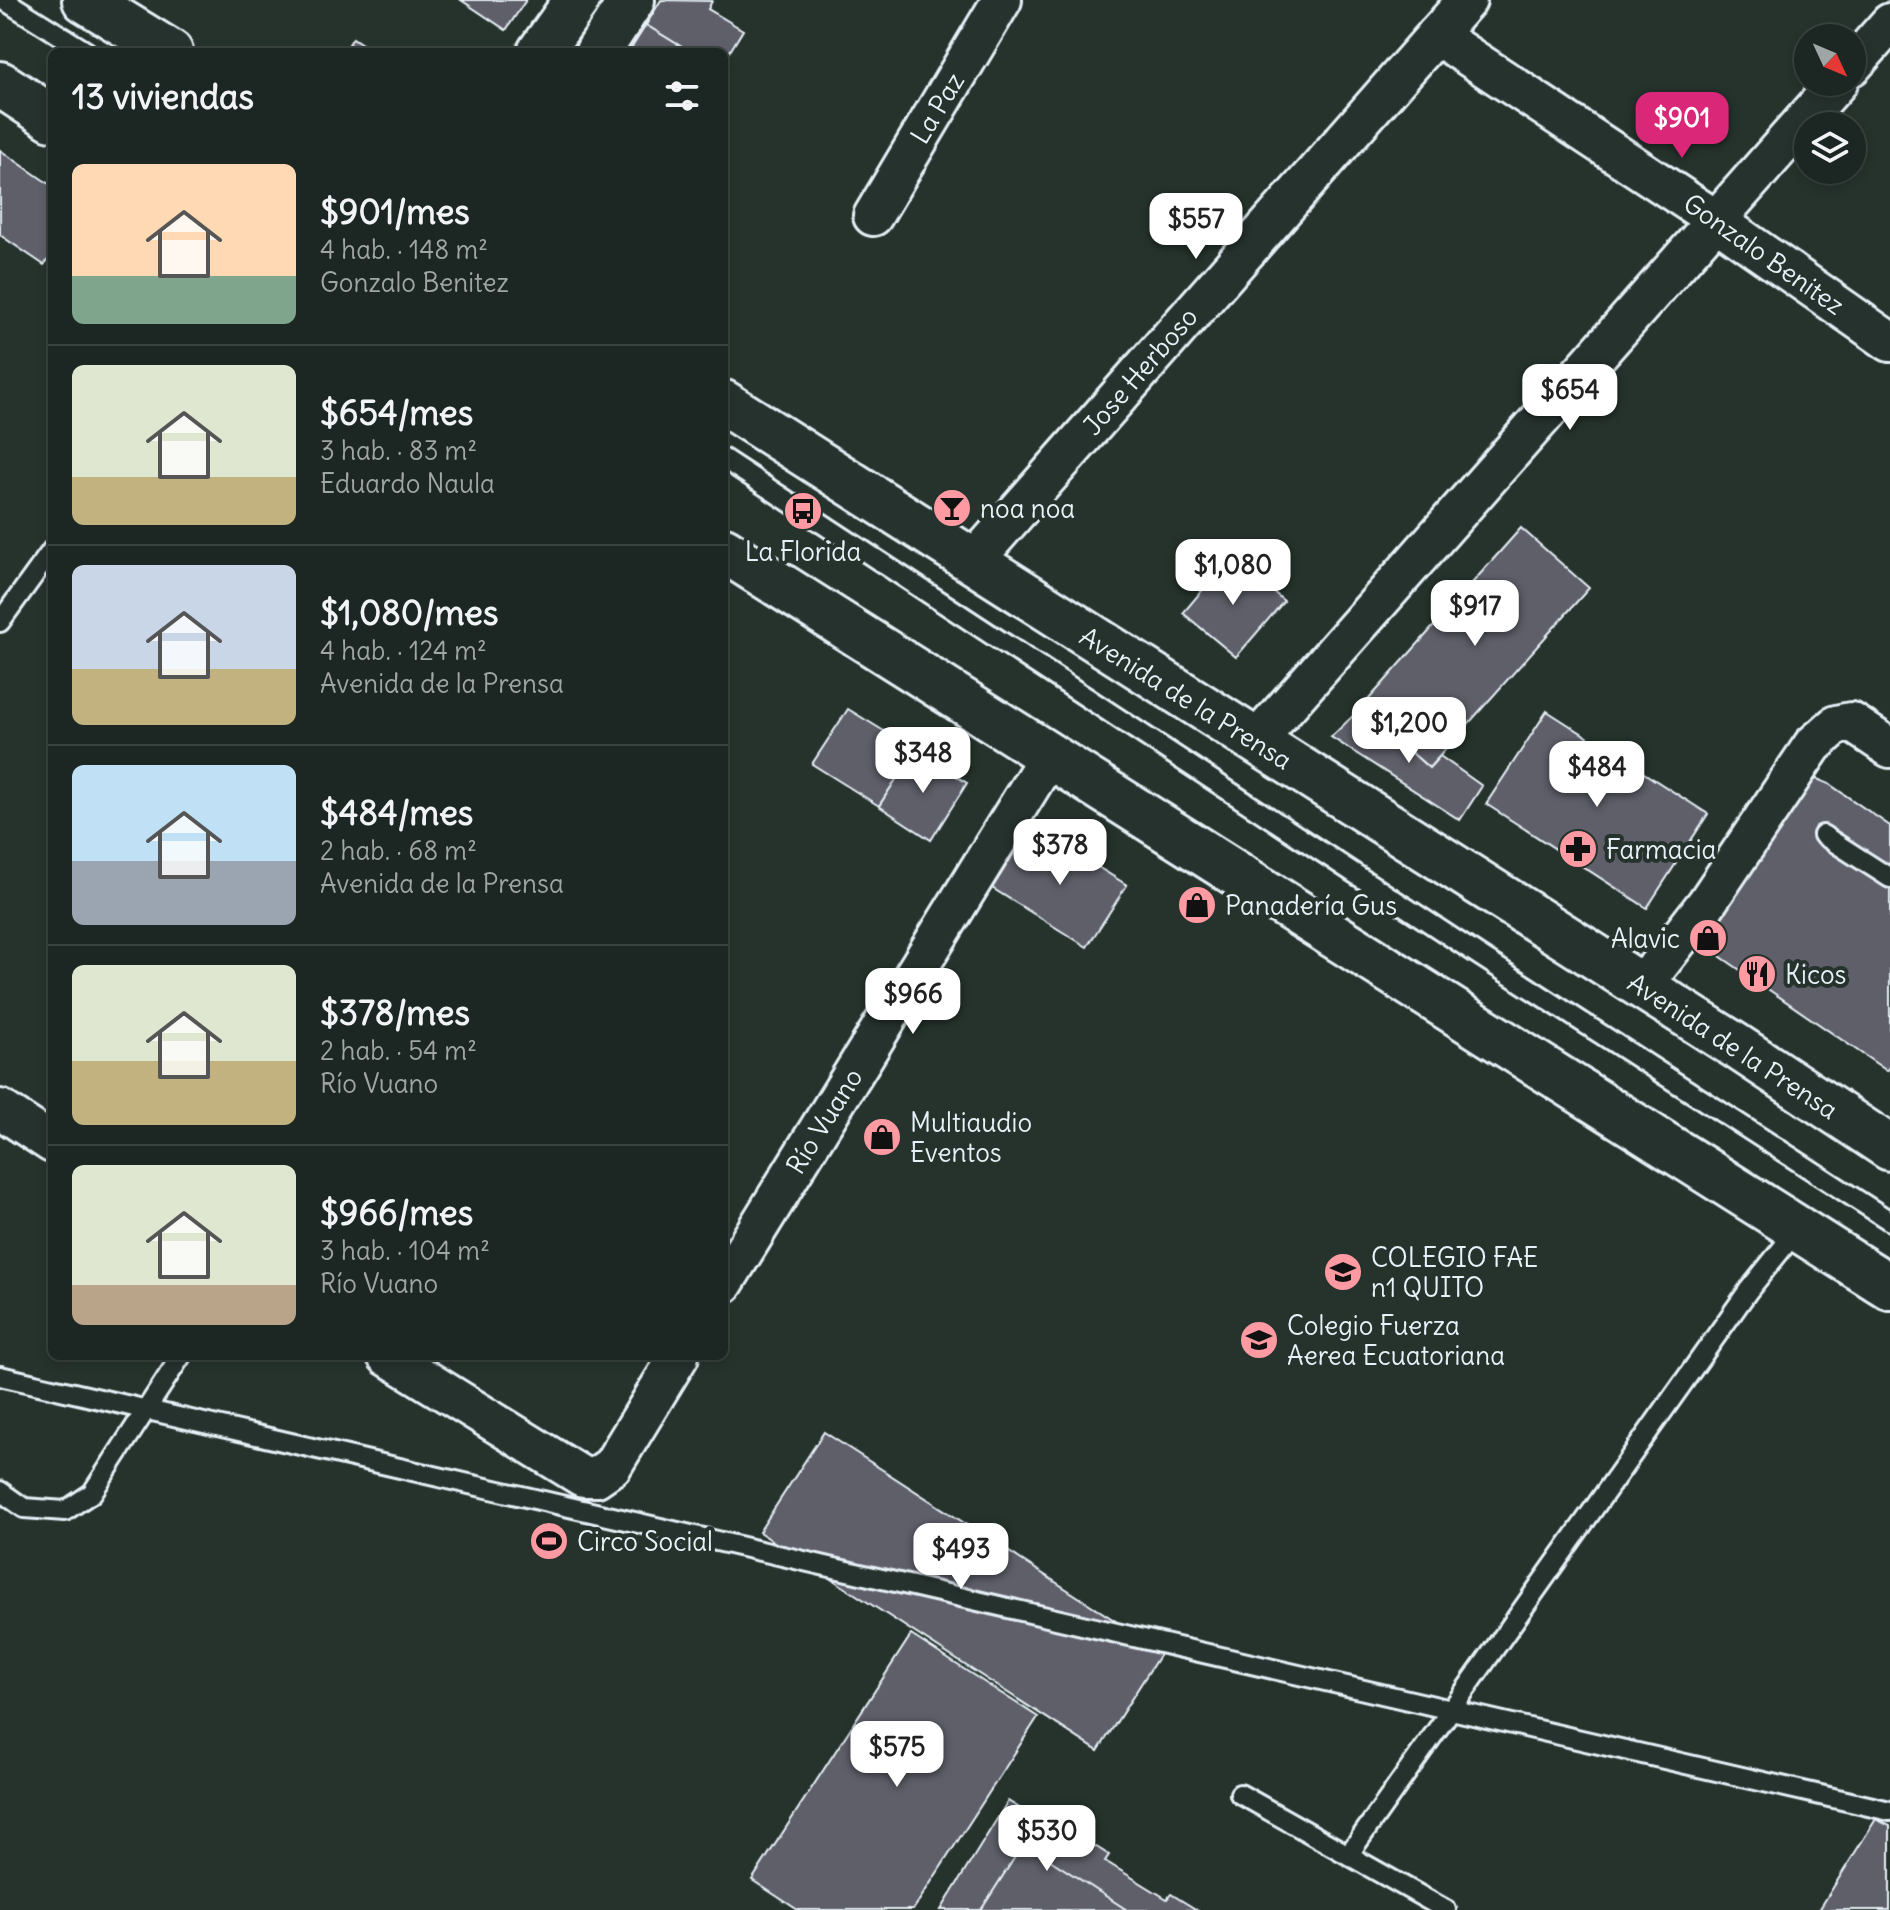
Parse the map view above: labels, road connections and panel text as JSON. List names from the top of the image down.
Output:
{
  "streets": {
    "main road": ["Avenida de la Prensa"],
    "street": [
      "La Paz",
      "Gonzalo Benitez",
      "Jose Herboso",
      "Río Vuano"
    ]
  },
  "crossings": [
    ["Gonzalo Benitez", "Jose Herboso"],
    ["Jose Herboso", "Avenida de la Prensa"]
  ],
  "places": {
    "bar": ["noa noa"],
    "bus stop": ["La Florida"],
    "pharmacy": ["Farmacia"],
    "shop": ["Panadería Gus", "Alavic", "Multiaudio Eventos"],
    "restaurant": ["Kicos"],
    "school or university": ["COLEGIO FAE n1 QUITO", "Colegio Fuerza Aerea Ecuatoriana"],
    "sports": ["Circo Social"]
  },
  "north": "bottom right",
  "page": {
    "heading": "13 viviendas",
    "price": [
      "$901",
      "$557",
      "$654",
      "$1,080",
      "$917",
      "$1,200",
      "$348",
      "$484",
      "$378",
      "$966",
      "$493",
      "$575",
      "$530"
    ],
    "list": [
      {
        "name": "$901/mes",
        "note": "4 hab. · 148 m² · Gonzalo Benitez"
      },
      {
        "name": "$654/mes",
        "note": "3 hab. · 83 m² · Eduardo Naula"
      },
      {
        "name": "$1,080/mes",
        "note": "4 hab. · 124 m² · Avenida de la Prensa"
      },
      {
        "name": "$484/mes",
        "note": "2 hab. · 68 m² · Avenida de la Prensa"
      },
      {
        "name": "$378/mes",
        "note": "2 hab. · 54 m² · Río Vuano"
      },
      {
        "name": "$966/mes",
        "note": "3 hab. · 104 m² · Río Vuano"
      }
    ]
  }
}
